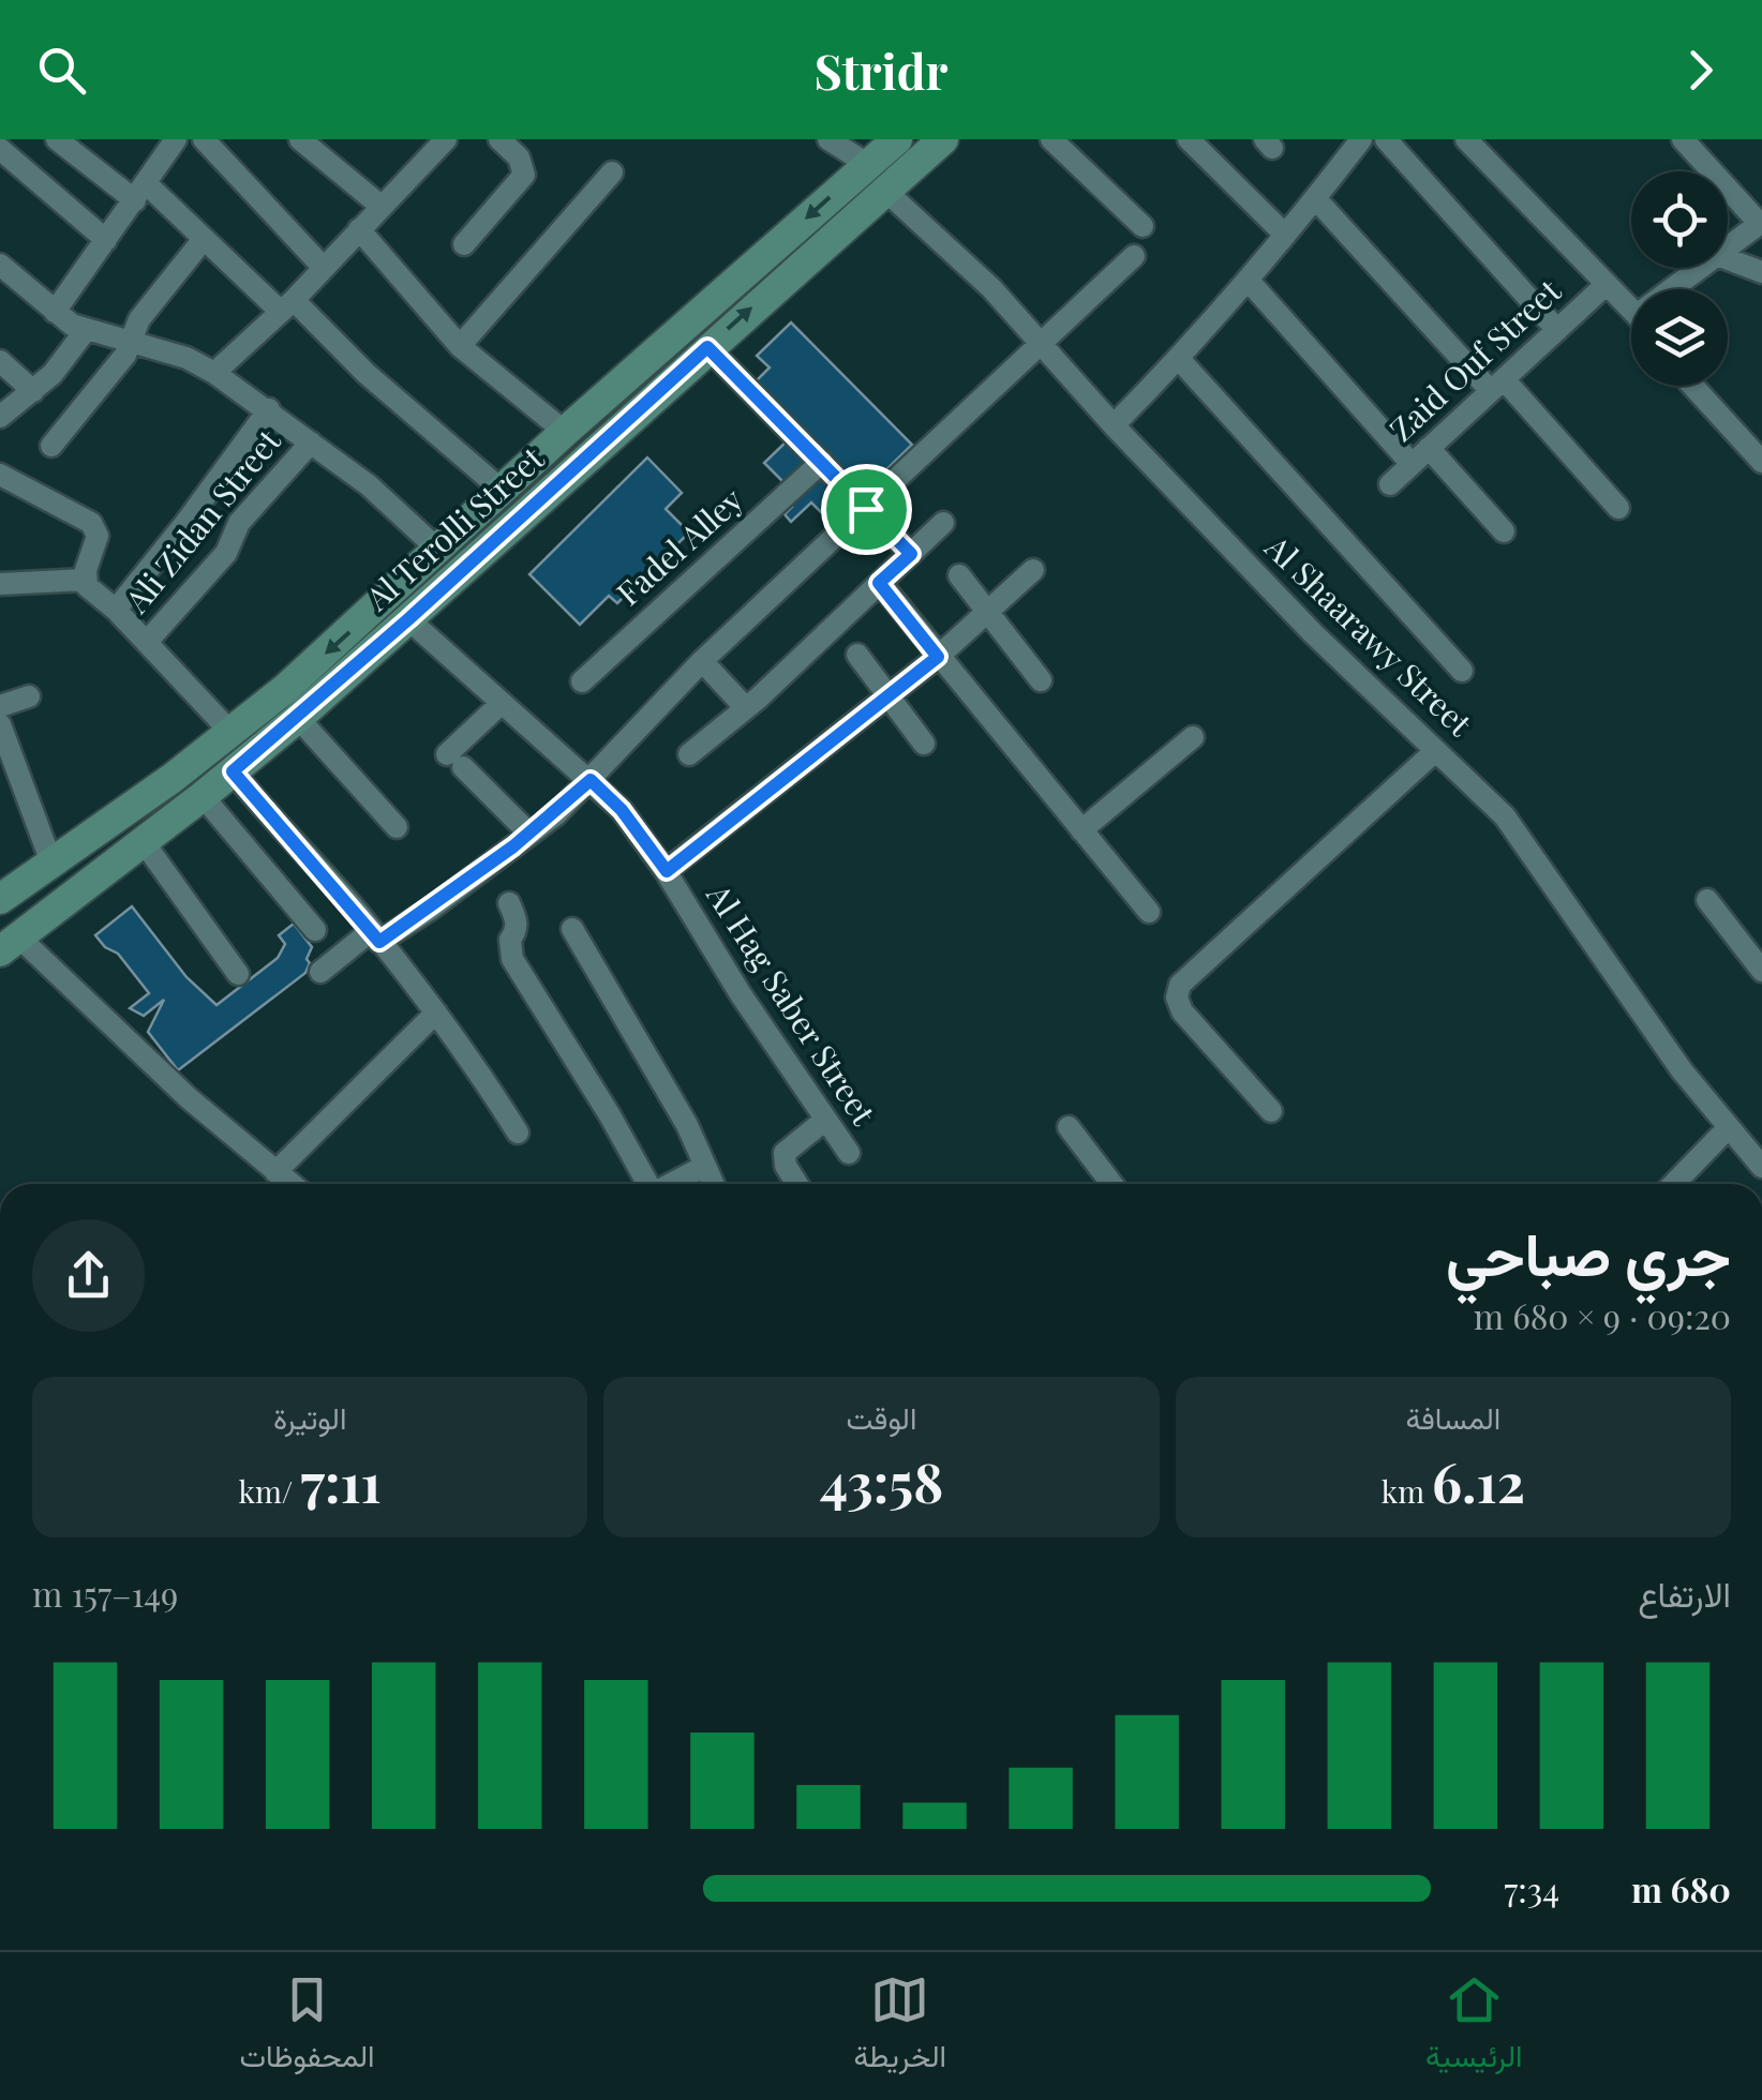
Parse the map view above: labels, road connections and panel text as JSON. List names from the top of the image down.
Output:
{
  "streets": {
    "street": [
      "Zaid Ouf Street",
      "Ali Zidan Street",
      "Al Terolli Street",
      "Fadel Alley",
      "Al Shaarawy Street",
      "Al Hag Saber Street"
    ]
  },
  "crossings": [
    ["Al Terolli Street", "Al Shaarawy Street"],
    ["Al Terolli Street", "Al Hag Saber Street"]
  ],
  "page": {
    "header": "Stridr",
    "heading": ["جري صباحي", "09:20 · 9 × 680 m"],
    "stats": [
      ["المسافة", "6.12 km"],
      ["الوقت", "43:58"],
      ["الوتيرة", "7:11 /km"]
    ],
    "chart": ["الارتفاع", "149–157 m"],
    "list": [
      {
        "name": "680 m",
        "note": "7:34"
      }
    ],
    "tabs": ["الرئيسية", "الخريطة", "المحفوظات"]
  }
}
